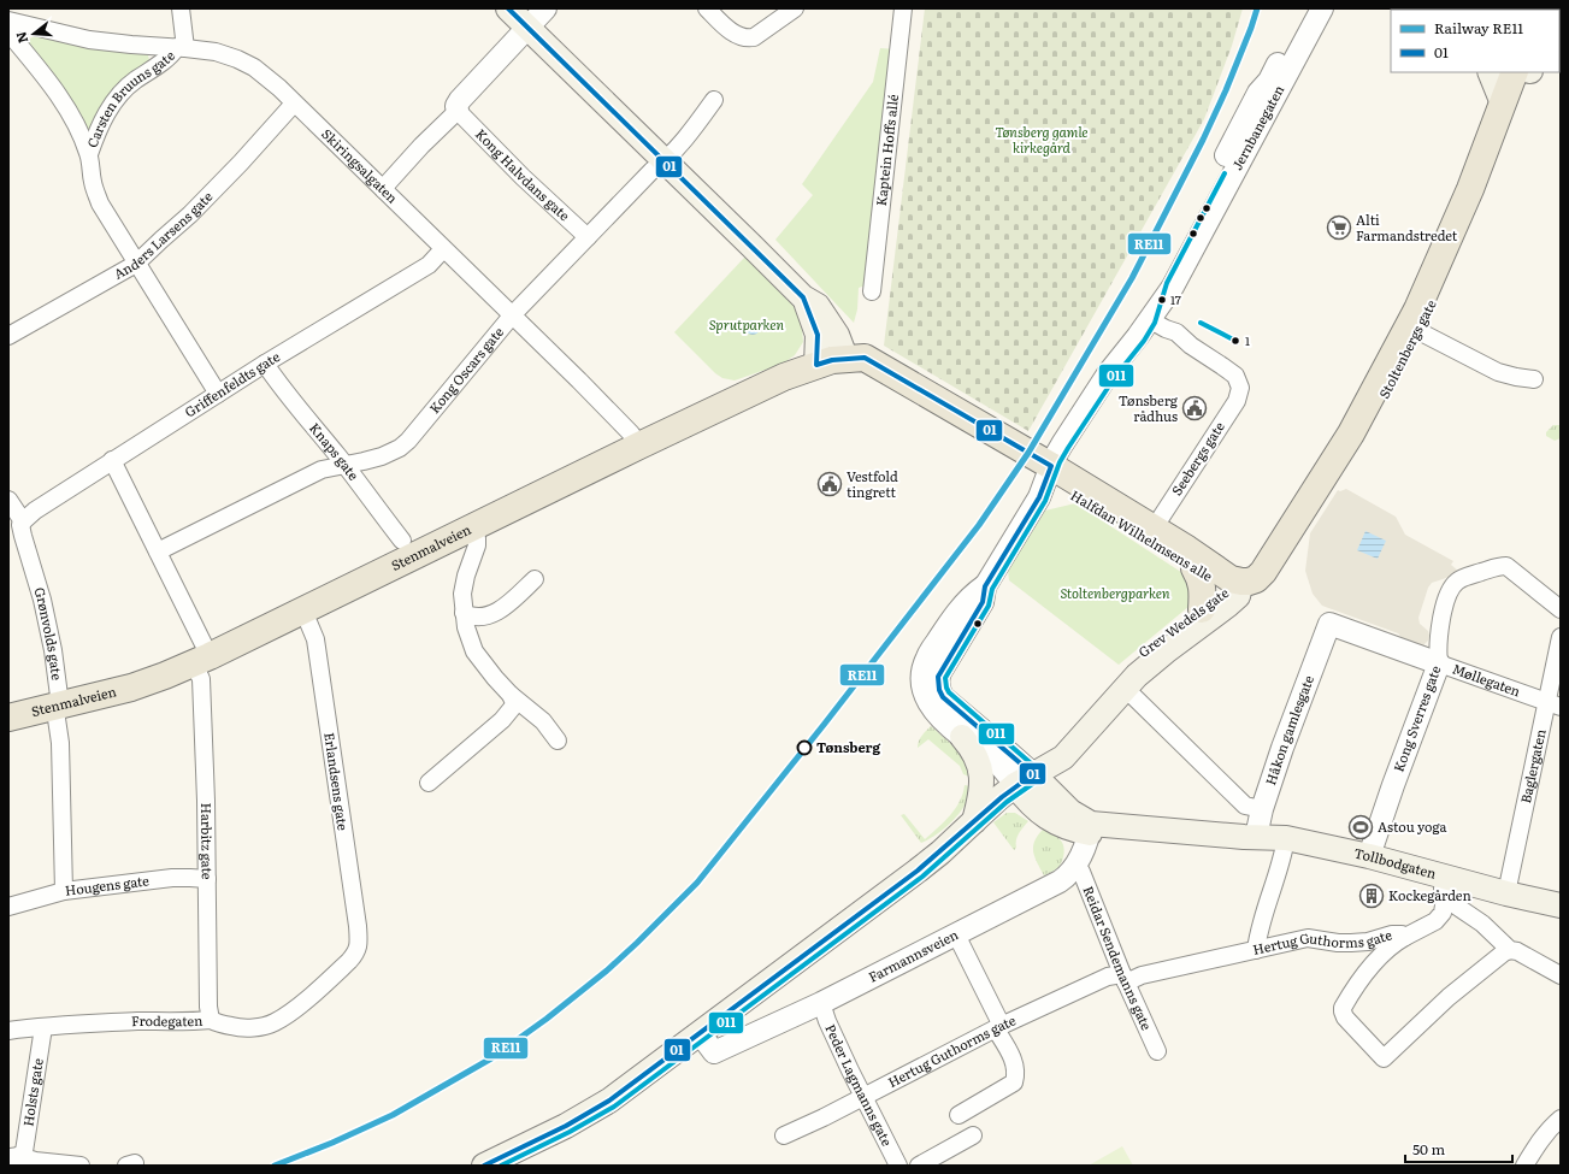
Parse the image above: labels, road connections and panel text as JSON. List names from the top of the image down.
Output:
{
  "streets": {
    "main road": [
      "Stoltenbergs gate",
      "Halfdan Wilhelmsens alle",
      "Stenmalveien",
      "Grev Wedels gate",
      "Tollbodgaten"
    ],
    "street": [
      "Carsten Bruuns gate",
      "Jernbanegaten",
      "Kaptein Hoffs allé",
      "Skiringsalgaten",
      "Kong Halvdans gate",
      "Anders Larsens gate",
      "Kong Oscars gate",
      "Griffenfeldts gate",
      "Knaps gate",
      "Seebergs gate",
      "Grønvolds gate",
      "Møllegaten",
      "Kong Sverres gate",
      "Håkon gamlesgate",
      "Baglergaten",
      "Erlandsens gate",
      "Harbitz gate",
      "Hougens gate",
      "Hertug Guthorms gate",
      "Farmannsveien",
      "Reidar Sendemanns gate",
      "Frodegaten",
      "Peder Lagmanns gate",
      "Holsts gate"
    ]
  },
  "crossings": [
    ["Carsten Bruuns gate", "Skiringsalgaten"],
    ["Carsten Bruuns gate", "Anders Larsens gate"],
    ["Carsten Bruuns gate", "Griffenfeldts gate"],
    ["Jernbanegaten", "Seebergs gate"],
    ["Jernbanegaten", "Halfdan Wilhelmsens alle"],
    ["Jernbanegaten", "Grev Wedels gate"],
    ["Skiringsalgaten", "Anders Larsens gate"],
    ["Skiringsalgaten", "Kong Oscars gate"],
    ["Skiringsalgaten", "Griffenfeldts gate"],
    ["Skiringsalgaten", "Stenmalveien"],
    ["Kong Halvdans gate", "Kong Oscars gate"],
    ["Stoltenbergs gate", "Halfdan Wilhelmsens alle"],
    ["Stoltenbergs gate", "Grev Wedels gate"],
    ["Kong Oscars gate", "Knaps gate"],
    ["Kong Oscars gate", "Harbitz gate"],
    ["Griffenfeldts gate", "Knaps gate"],
    ["Griffenfeldts gate", "Grønvolds gate"],
    ["Griffenfeldts gate", "Harbitz gate"],
    ["Seebergs gate", "Halfdan Wilhelmsens alle"],
    ["Halfdan Wilhelmsens alle", "Stenmalveien"],
    ["Halfdan Wilhelmsens alle", "Grev Wedels gate"],
    ["Stenmalveien", "Grønvolds gate"],
    ["Stenmalveien", "Erlandsens gate"],
    ["Stenmalveien", "Harbitz gate"],
    ["Grev Wedels gate", "Farmannsveien"],
    ["Grønvolds gate", "Hougens gate"],
    ["Møllegaten", "Kong Sverres gate"],
    ["Møllegaten", "Håkon gamlesgate"],
    ["Møllegaten", "Baglergaten"],
    ["Kong Sverres gate", "Tollbodgaten"],
    ["Håkon gamlesgate", "Tollbodgaten"],
    ["Baglergaten", "Tollbodgaten"],
    ["Erlandsens gate", "Frodegaten"],
    ["Harbitz gate", "Hougens gate"],
    ["Harbitz gate", "Frodegaten"],
    ["Tollbodgaten", "Hertug Guthorms gate"],
    ["Hertug Guthorms gate", "Reidar Sendemanns gate"],
    ["Hertug Guthorms gate", "Peder Lagmanns gate"],
    ["Farmannsveien", "Reidar Sendemanns gate"],
    ["Farmannsveien", "Peder Lagmanns gate"],
    ["Frodegaten", "Holsts gate"]
  ],
  "parks": ["Tønsberg gamle kirkegård", "Sprutparken", "Stoltenbergparken"],
  "places": {
    "supermarket": ["Alti Farmandstredet"],
    "other": ["17", "1", "Tønsberg"],
    "public building": ["Tønsberg rådhus", "Vestfold tingrett"],
    "sports": ["Astou yoga"],
    "building": ["Kockegården"]
  },
  "lines": ["rail line RE11", "transit line 01", "transit line 011"],
  "legend": ["Railway RE11", "01"],
  "scale_bar": "50 m",
  "north": "left"
}
